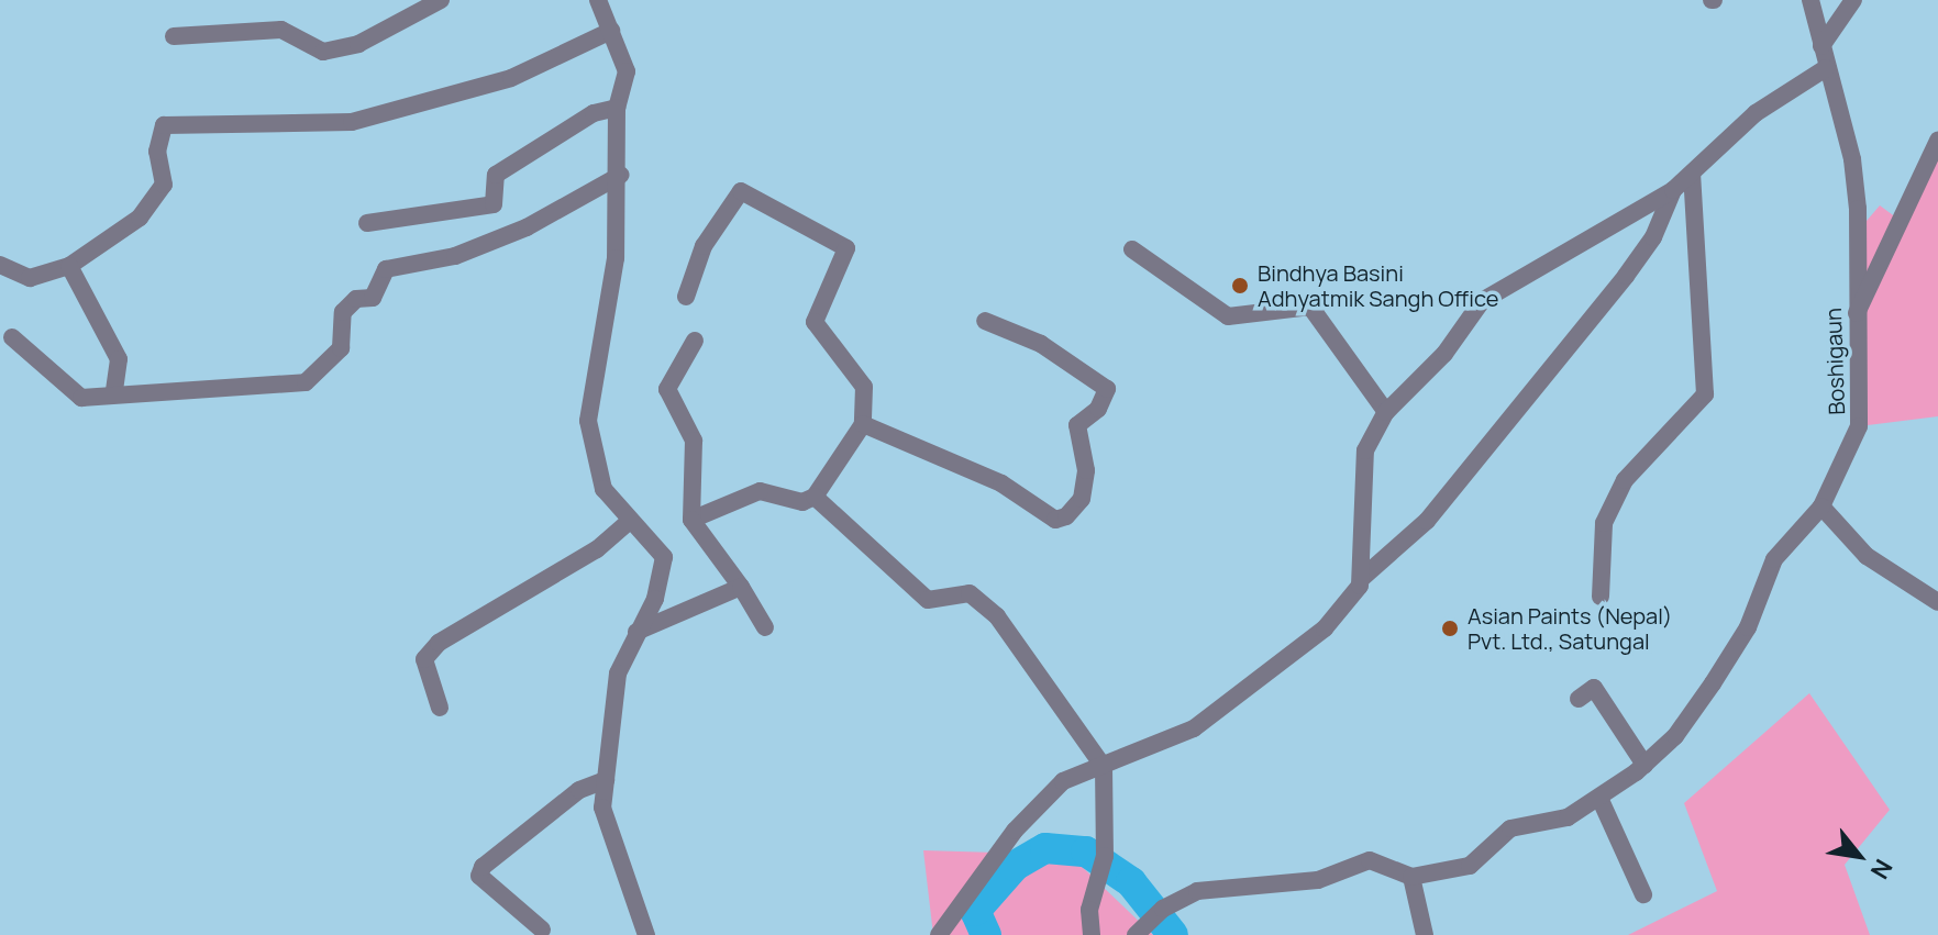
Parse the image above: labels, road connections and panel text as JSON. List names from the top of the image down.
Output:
{
  "streets": {
    "street": ["Boshigaun"]
  },
  "places": ["Bindhya Basini Adhyatmik Sangh Office", "Asian Paints (Nepal) Pvt. Ltd., Satungal"],
  "north": "bottom right"
}
